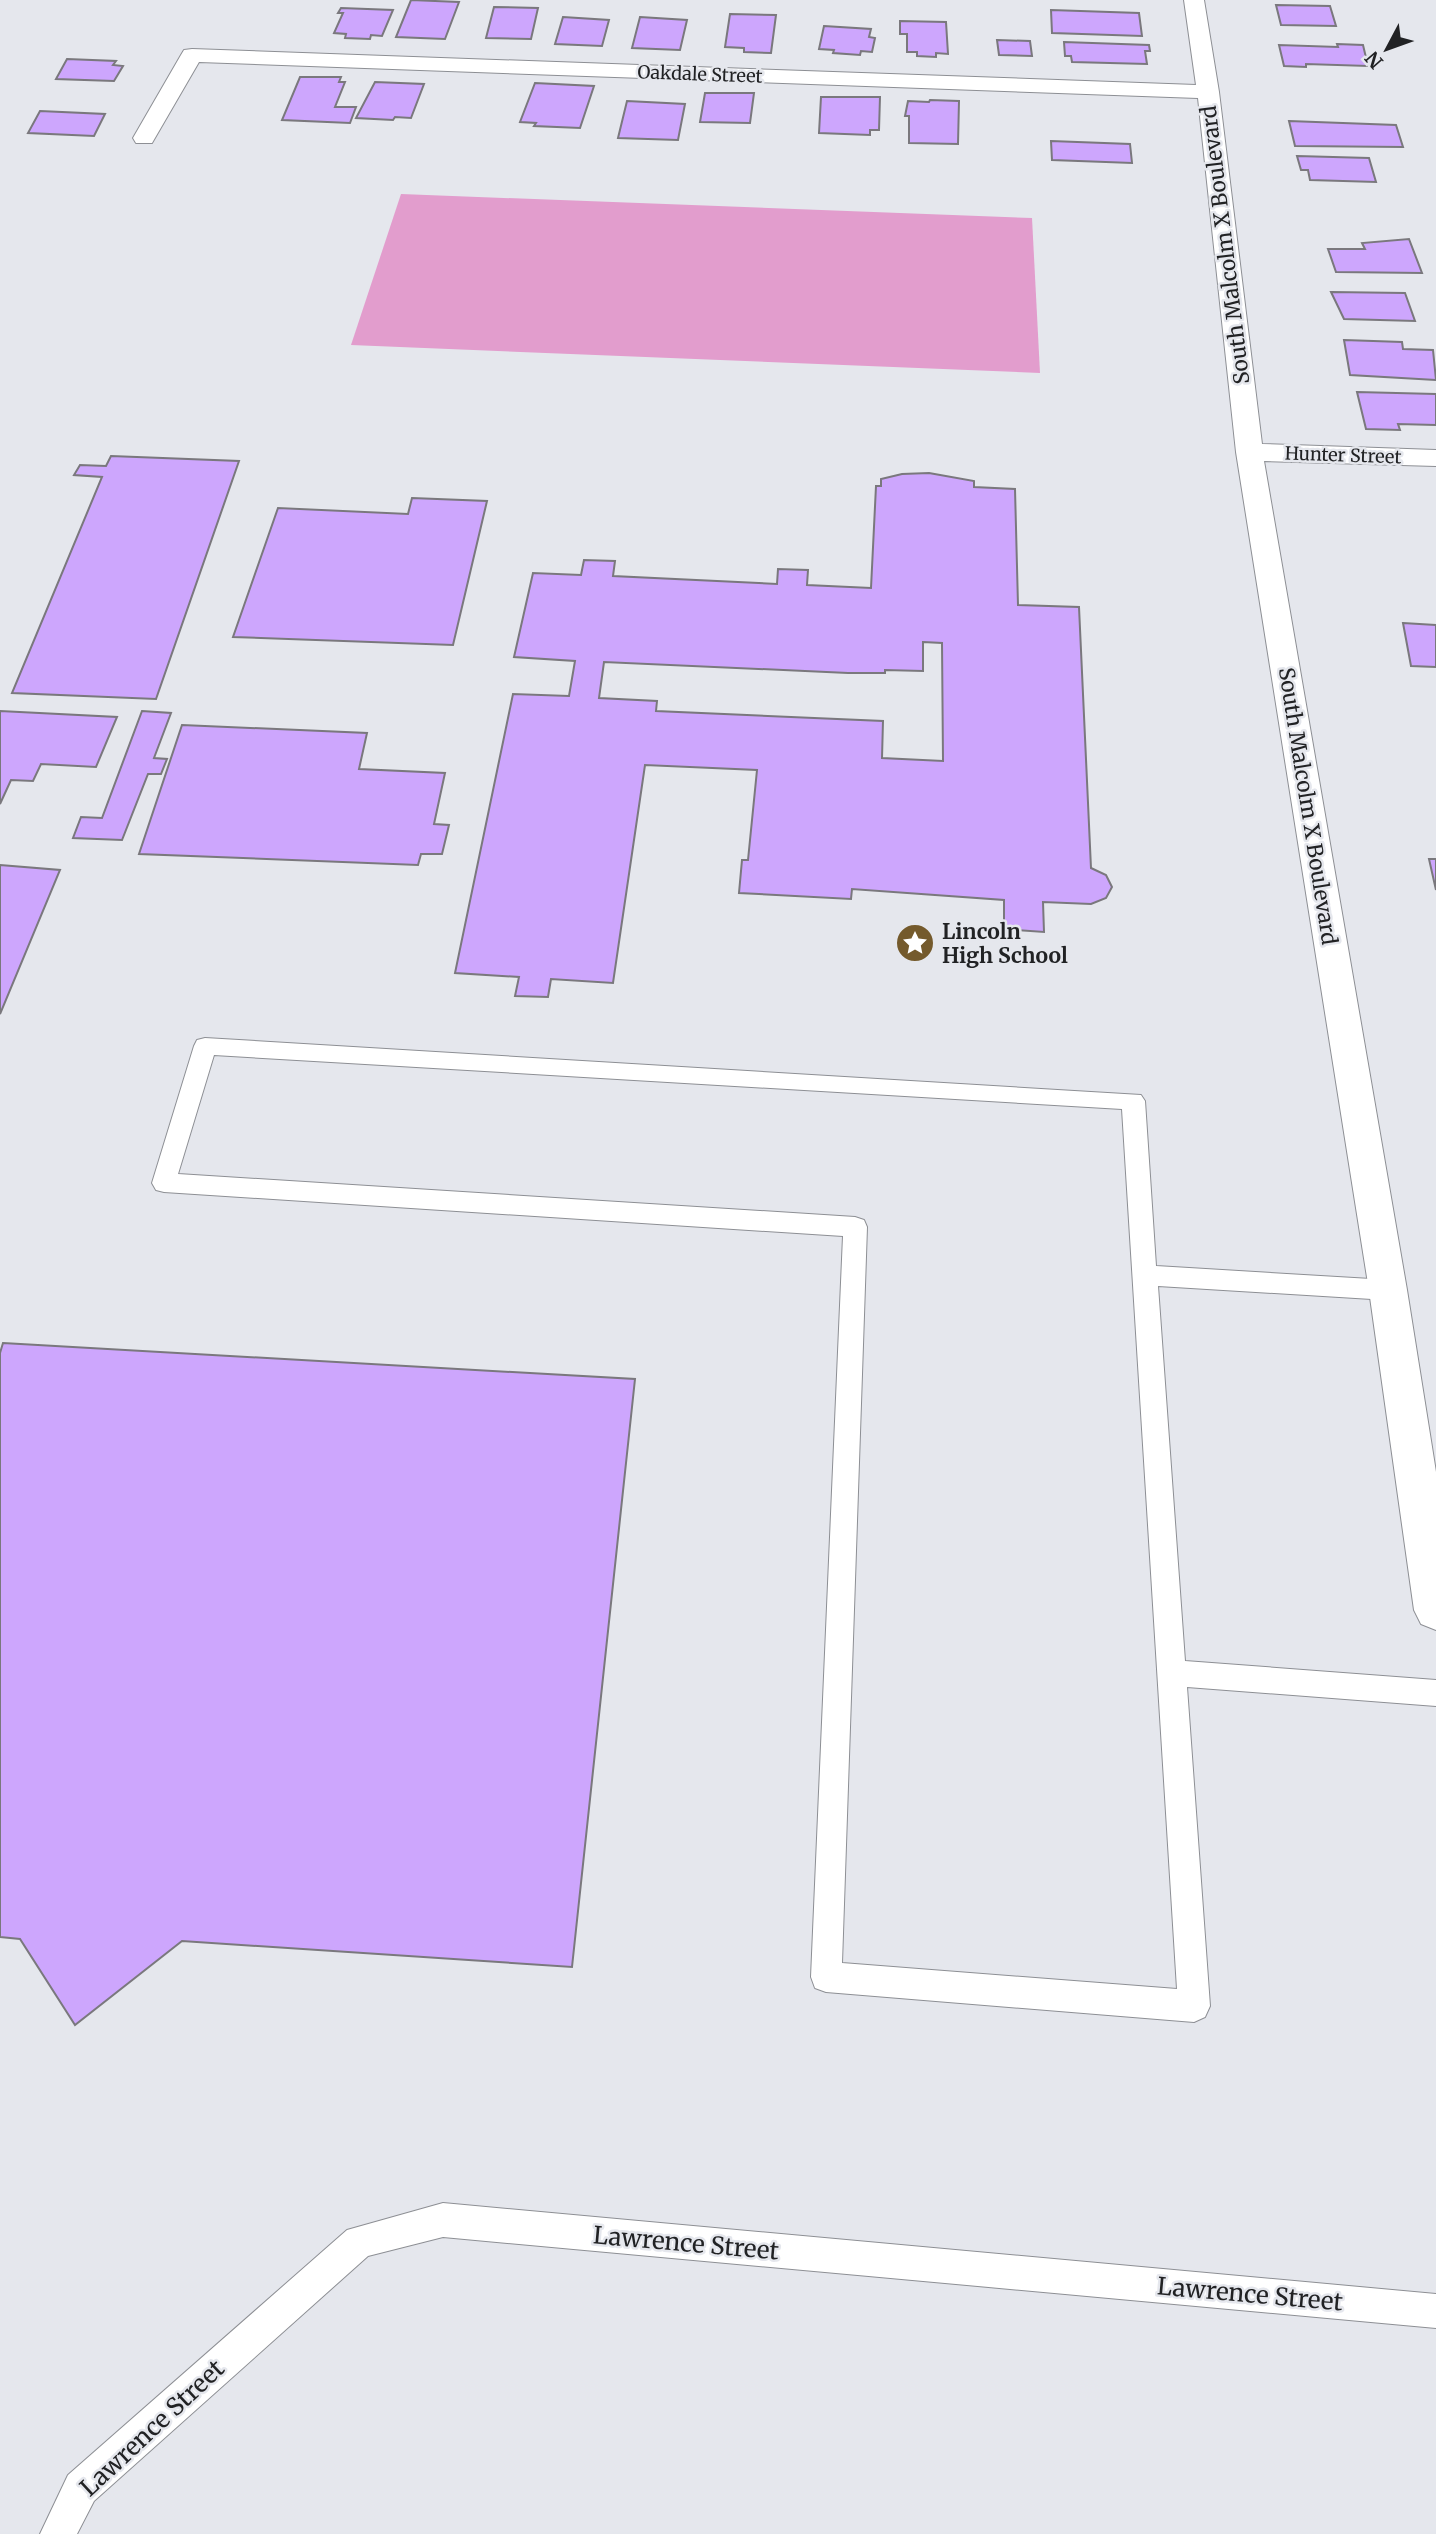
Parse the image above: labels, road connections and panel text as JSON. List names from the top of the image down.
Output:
{
  "streets": {
    "street": ["Oakdale Street", "South Malcolm X Boulevard", "Hunter Street"],
    "lane": ["Lawrence Street"]
  },
  "crossings": [
    ["Oakdale Street", "South Malcolm X Boulevard"],
    ["South Malcolm X Boulevard", "Hunter Street"]
  ],
  "places": {
    "place": ["Lincoln High School"]
  },
  "north": "bottom left"
}
